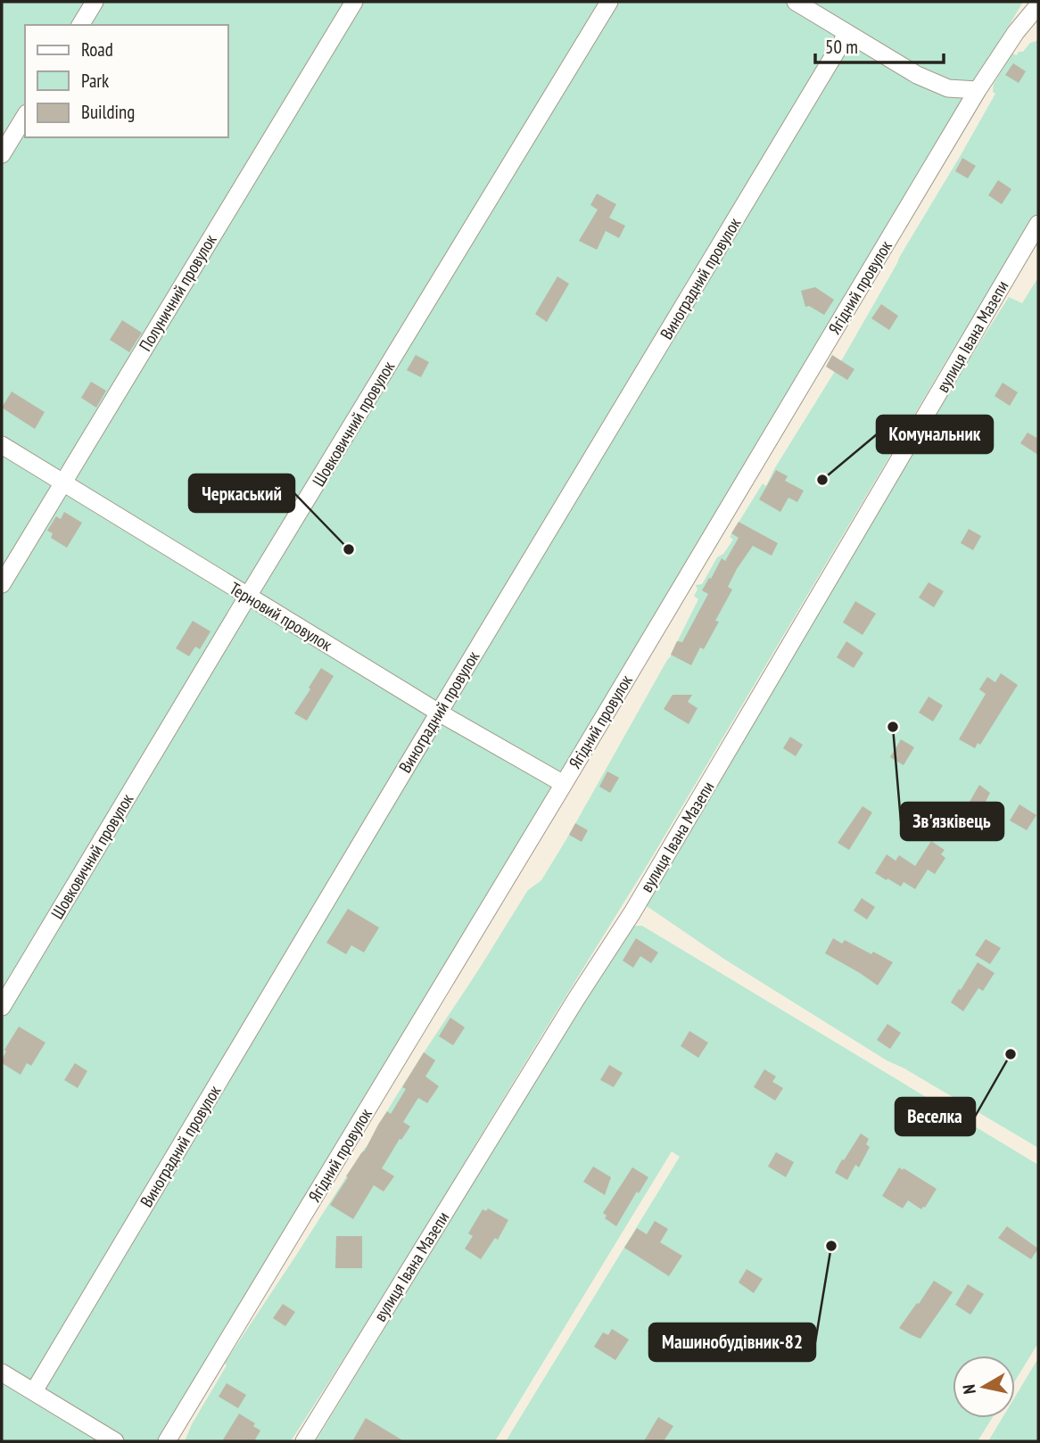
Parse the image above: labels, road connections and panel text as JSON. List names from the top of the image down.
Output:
{
  "streets": {
    "street": [
      "Виноградний провулок",
      "Ягідний провулок",
      "Полуничний провулок",
      "вулиця Івана Мазепи",
      "Шовковичний провулок",
      "Терновий провулок"
    ]
  },
  "crossings": [
    ["Виноградний провулок", "Терновий провулок"],
    ["Ягідний провулок", "Терновий провулок"],
    ["Полуничний провулок", "Терновий провулок"],
    ["Шовковичний провулок", "Терновий провулок"]
  ],
  "places": [
    "Комунальник",
    "Черкаський",
    "Зв'язківець",
    "Веселка",
    "Машинобудівник-82"
  ],
  "legend": ["Road", "Park", "Building"],
  "scale_bar": "50 m",
  "north": "left"
}
